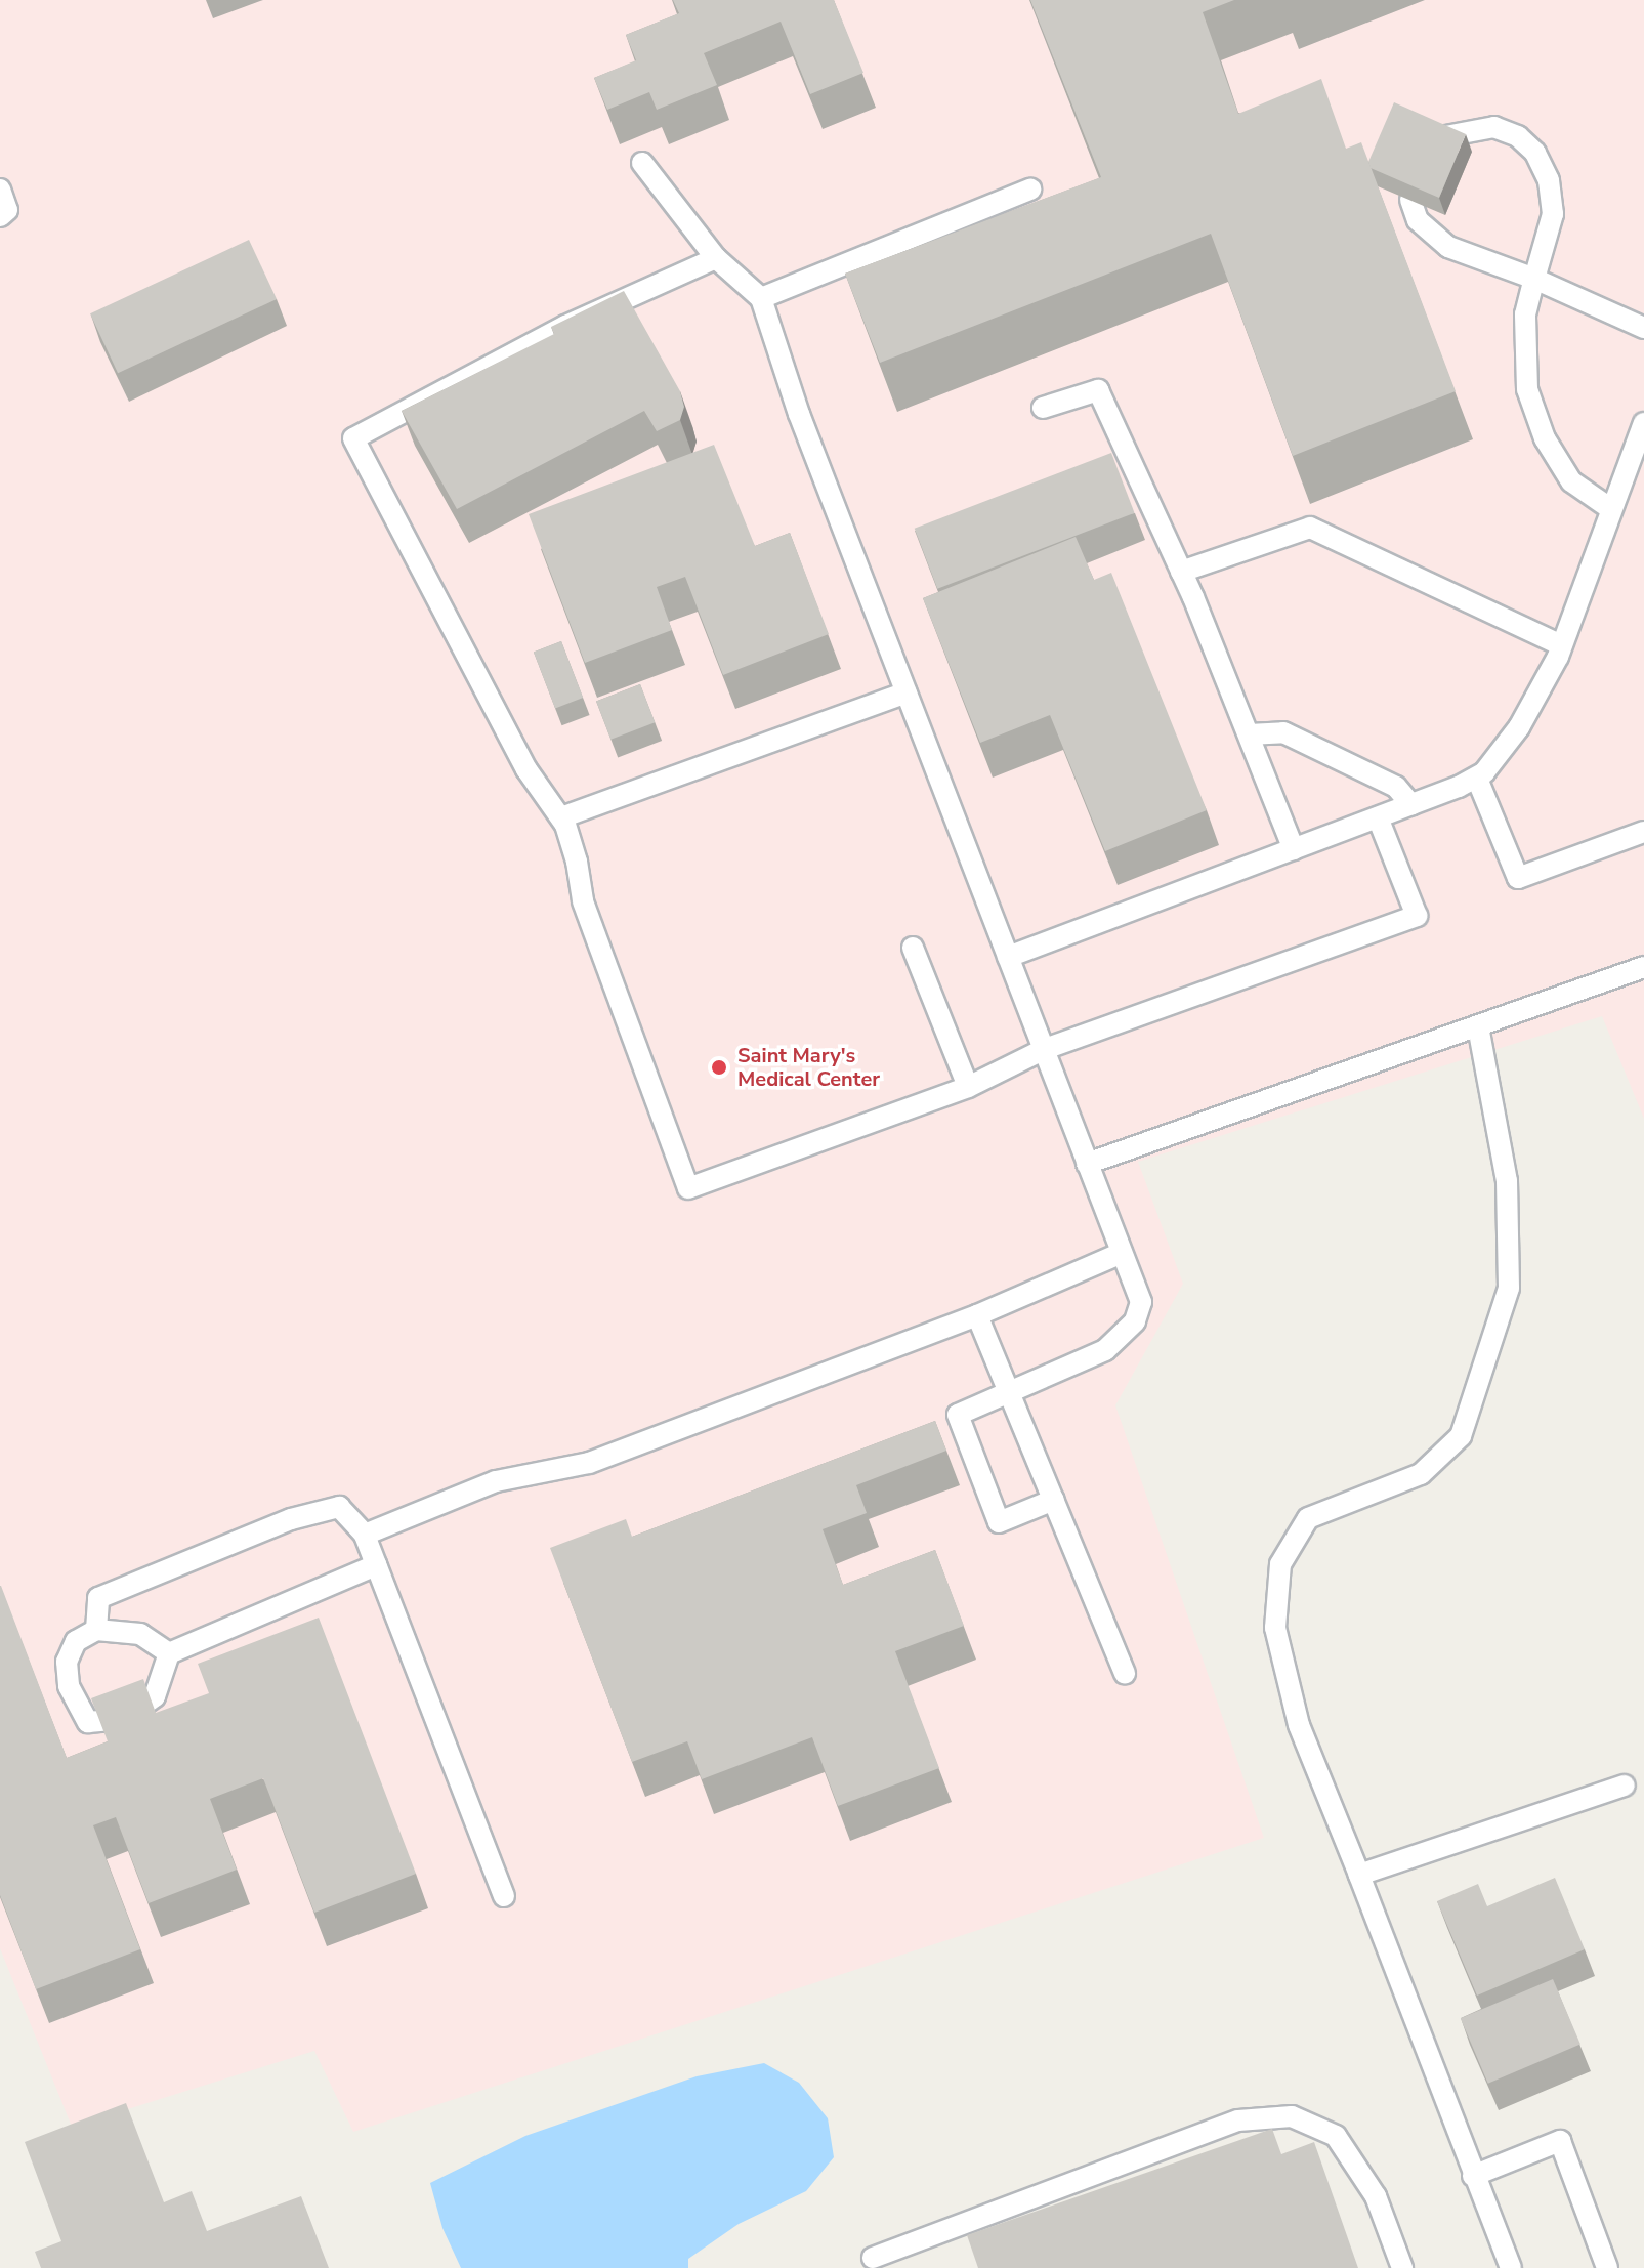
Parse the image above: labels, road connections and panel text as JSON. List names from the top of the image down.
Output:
{
  "places": ["Saint Mary's Medical Center"]
}
